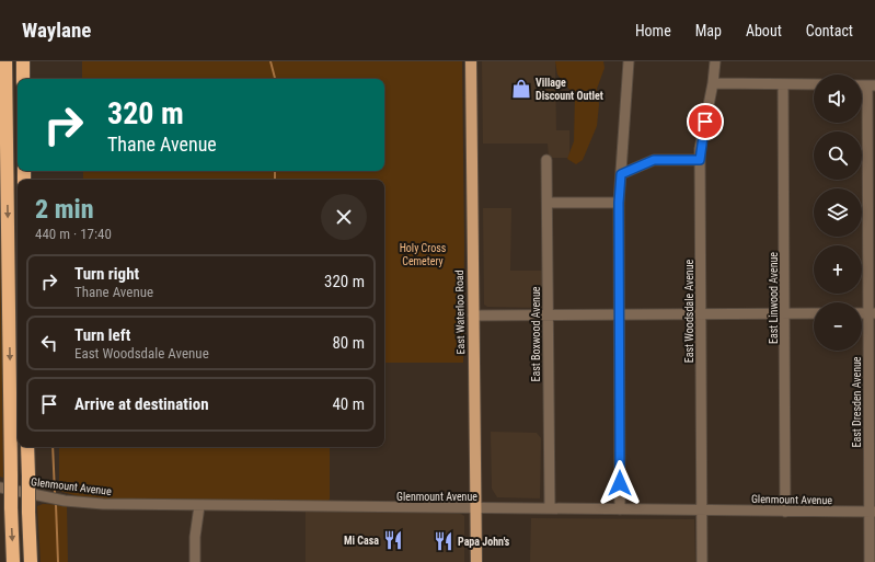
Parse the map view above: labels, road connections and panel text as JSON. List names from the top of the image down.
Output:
{
  "streets": {
    "main road": ["East Waterloo Road"],
    "street": [
      "East Linwood Avenue",
      "East Woodsdale Avenue",
      "East Boxwood Avenue",
      "East Dresden Avenue",
      "Glenmount Avenue"
    ]
  },
  "crossings": [
    ["East Linwood Avenue", "Glenmount Avenue"],
    ["East Woodsdale Avenue", "Glenmount Avenue"],
    ["East Waterloo Road", "Glenmount Avenue"],
    ["East Boxwood Avenue", "Glenmount Avenue"],
    ["East Dresden Avenue", "Glenmount Avenue"]
  ],
  "parks": ["Holy Cross Cemetery"],
  "places": {
    "shop": ["Village Discount Outlet"],
    "restaurant": ["Mi Casa", "Papa John's"]
  },
  "page": {
    "header": "Waylane",
    "nav": [
      "Home",
      "Map",
      "About",
      "Contact"
    ],
    "map_buttons": ["+", "−"],
    "turn": ["320 m", "Thane Avenue"],
    "heading": ["2 min", "440 m · 17:40"],
    "list": [
      {
        "name": "Turn right",
        "note": "Thane Avenue",
        "value": "320 m"
      },
      {
        "name": "Turn left",
        "note": "East Woodsdale Avenue",
        "value": "80 m"
      },
      {
        "name": "Arrive at destination",
        "value": "40 m"
      }
    ]
  }
}
